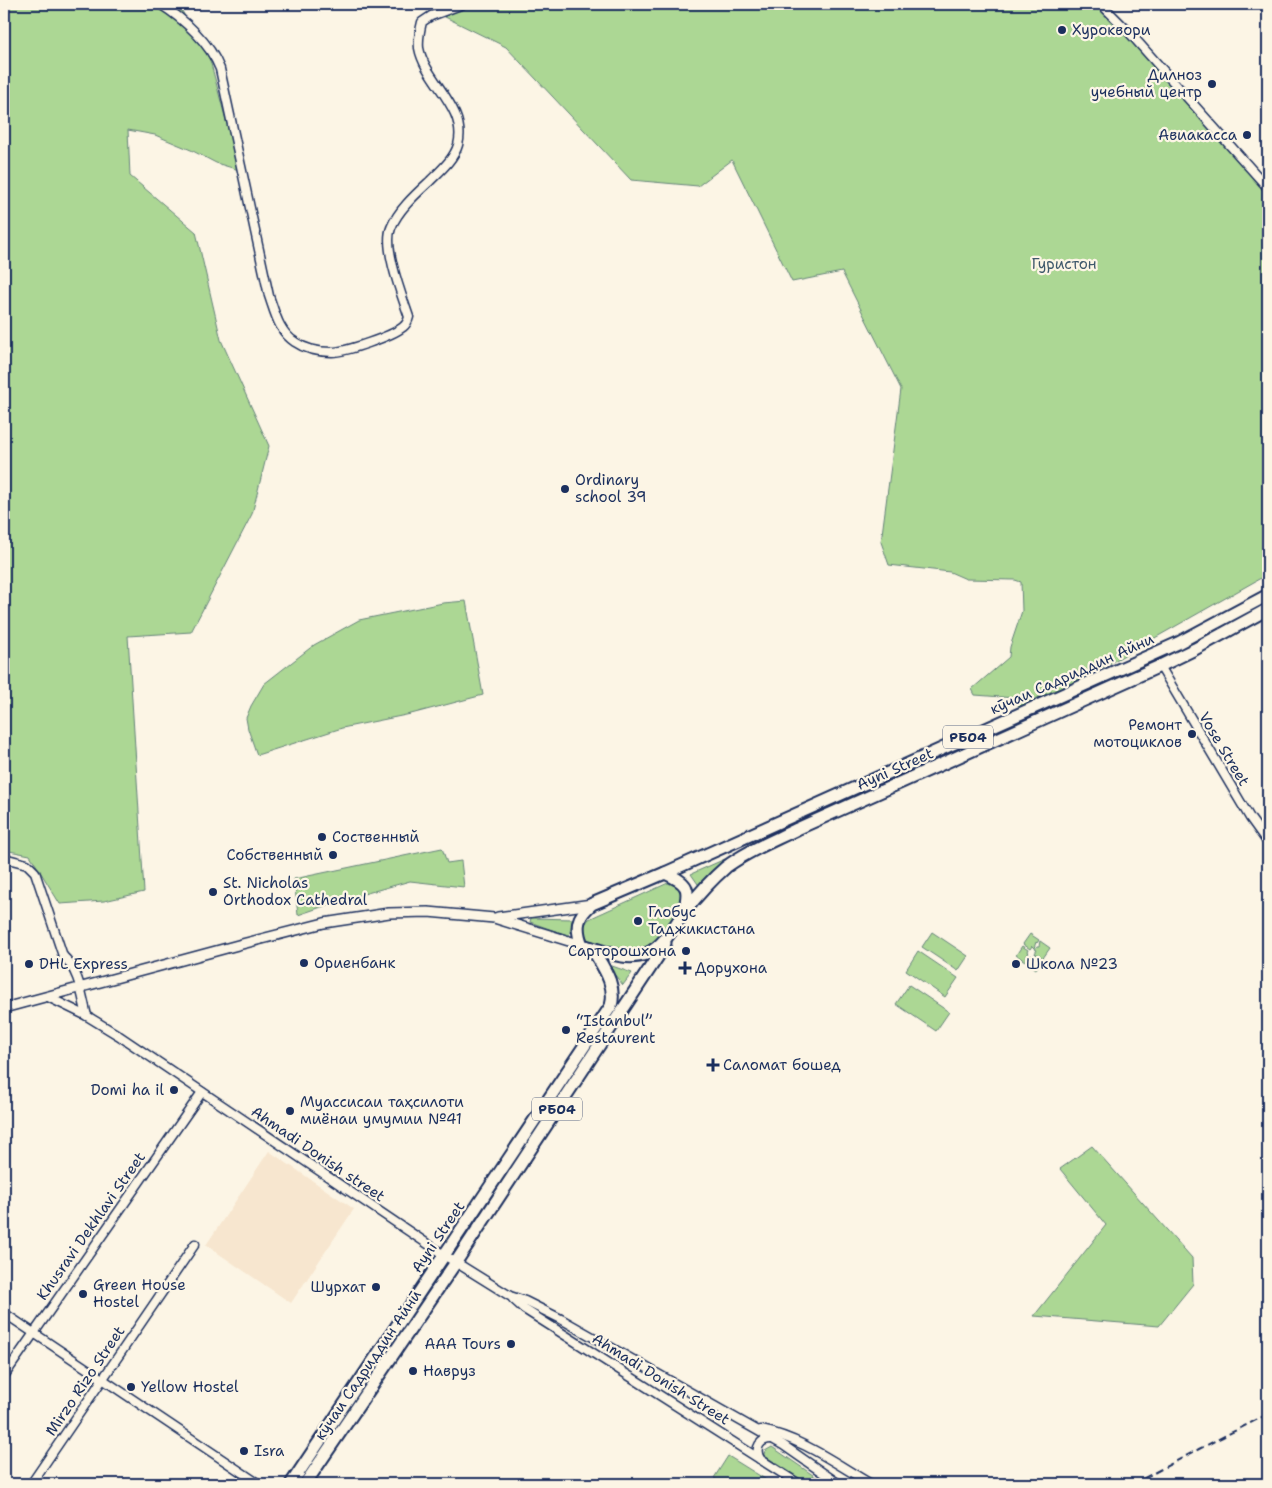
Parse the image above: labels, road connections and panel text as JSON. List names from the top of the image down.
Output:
{
  "streets": {
    "highway": [
      "кӯчаи Садриддин Айни",
      "РБ04",
      "Ayni Street",
      "кӯчаи Садриддин Айнӣ"
    ],
    "street": [
      "Vose Street",
      "Ahmadi Donish street",
      "Khusravi Dekhlavi Street",
      "Ahmadi Donish Street",
      "Mirzo Rizo Street"
    ]
  },
  "crossings": [
    ["кӯчаи Садриддин Айни", "РБ04"],
    ["кӯчаи Садриддин Айни", "Ayni Street"],
    ["РБ04", "Ayni Street"],
    ["Vose Street", "Ayni Street"],
    ["Ayni Street", "Ahmadi Donish street"],
    ["Ayni Street", "кӯчаи Садриддин Айнӣ"],
    ["Ahmadi Donish street", "Khusravi Dekhlavi Street"],
    ["Ahmadi Donish street", "кӯчаи Садриддин Айнӣ"],
    ["Ahmadi Donish street", "Ahmadi Donish Street"]
  ],
  "parks": ["Гуристон"],
  "places": {
    "other": [
      "Хуроквори",
      "Дилноз учебный центр",
      "Авиакасса",
      "Ordinary school 39",
      "Ремонт мотоциклов",
      "Соственный",
      "Собственный",
      "St. Nicholas Orthodox Cathedral",
      "Глобус Таджикистана",
      "Сарторошхона",
      "Ориенбанк",
      "DHL Express",
      "Школа №23",
      "“Istanbul” Restaurent",
      "Domi ha il",
      "Муассисаи таҳсилоти миёнаи умумии №41",
      "Шурхат",
      "Green House Hostel",
      "AAA Tours",
      "Навруз",
      "Yellow Hostel",
      "Isra"
    ],
    "health": ["Дорухона", "Саломат бошед"]
  }
}
